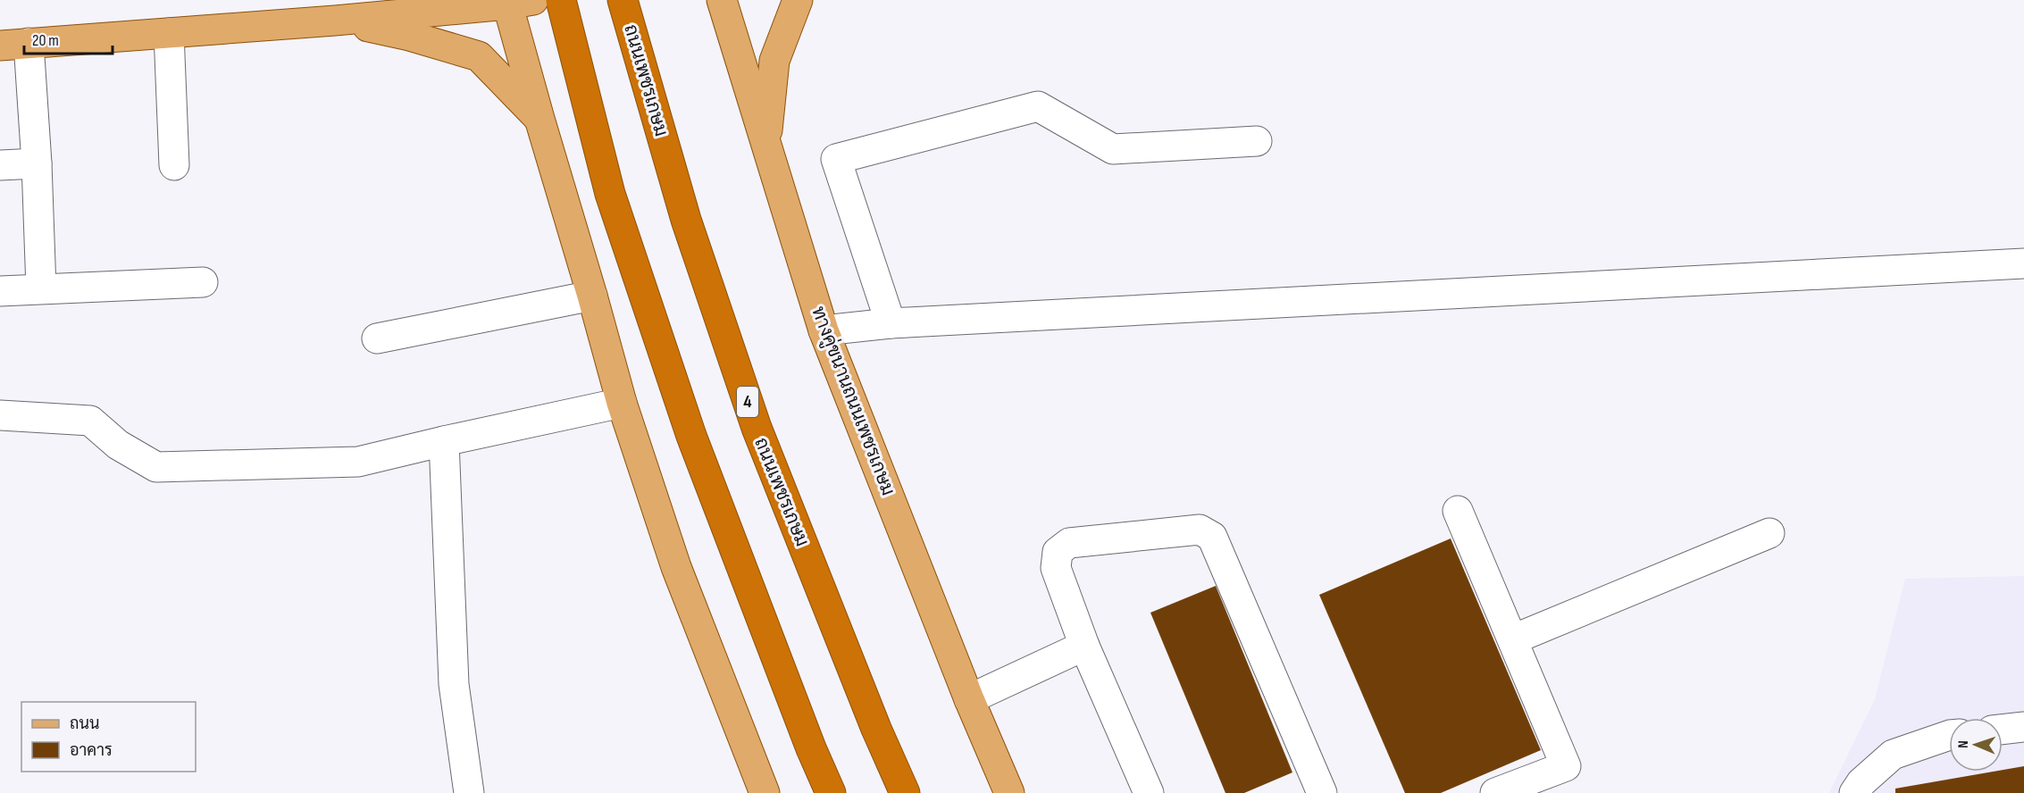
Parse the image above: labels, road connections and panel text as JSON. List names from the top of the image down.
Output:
{
  "streets": {
    "highway": ["ถนนเพชรเกษม", "4"],
    "main road": ["ทางคู่ขนานถนนเพชรเกษม"]
  },
  "legend": ["ถนน", "อาคาร"],
  "scale_bar": "20 m",
  "north": "left"
}
